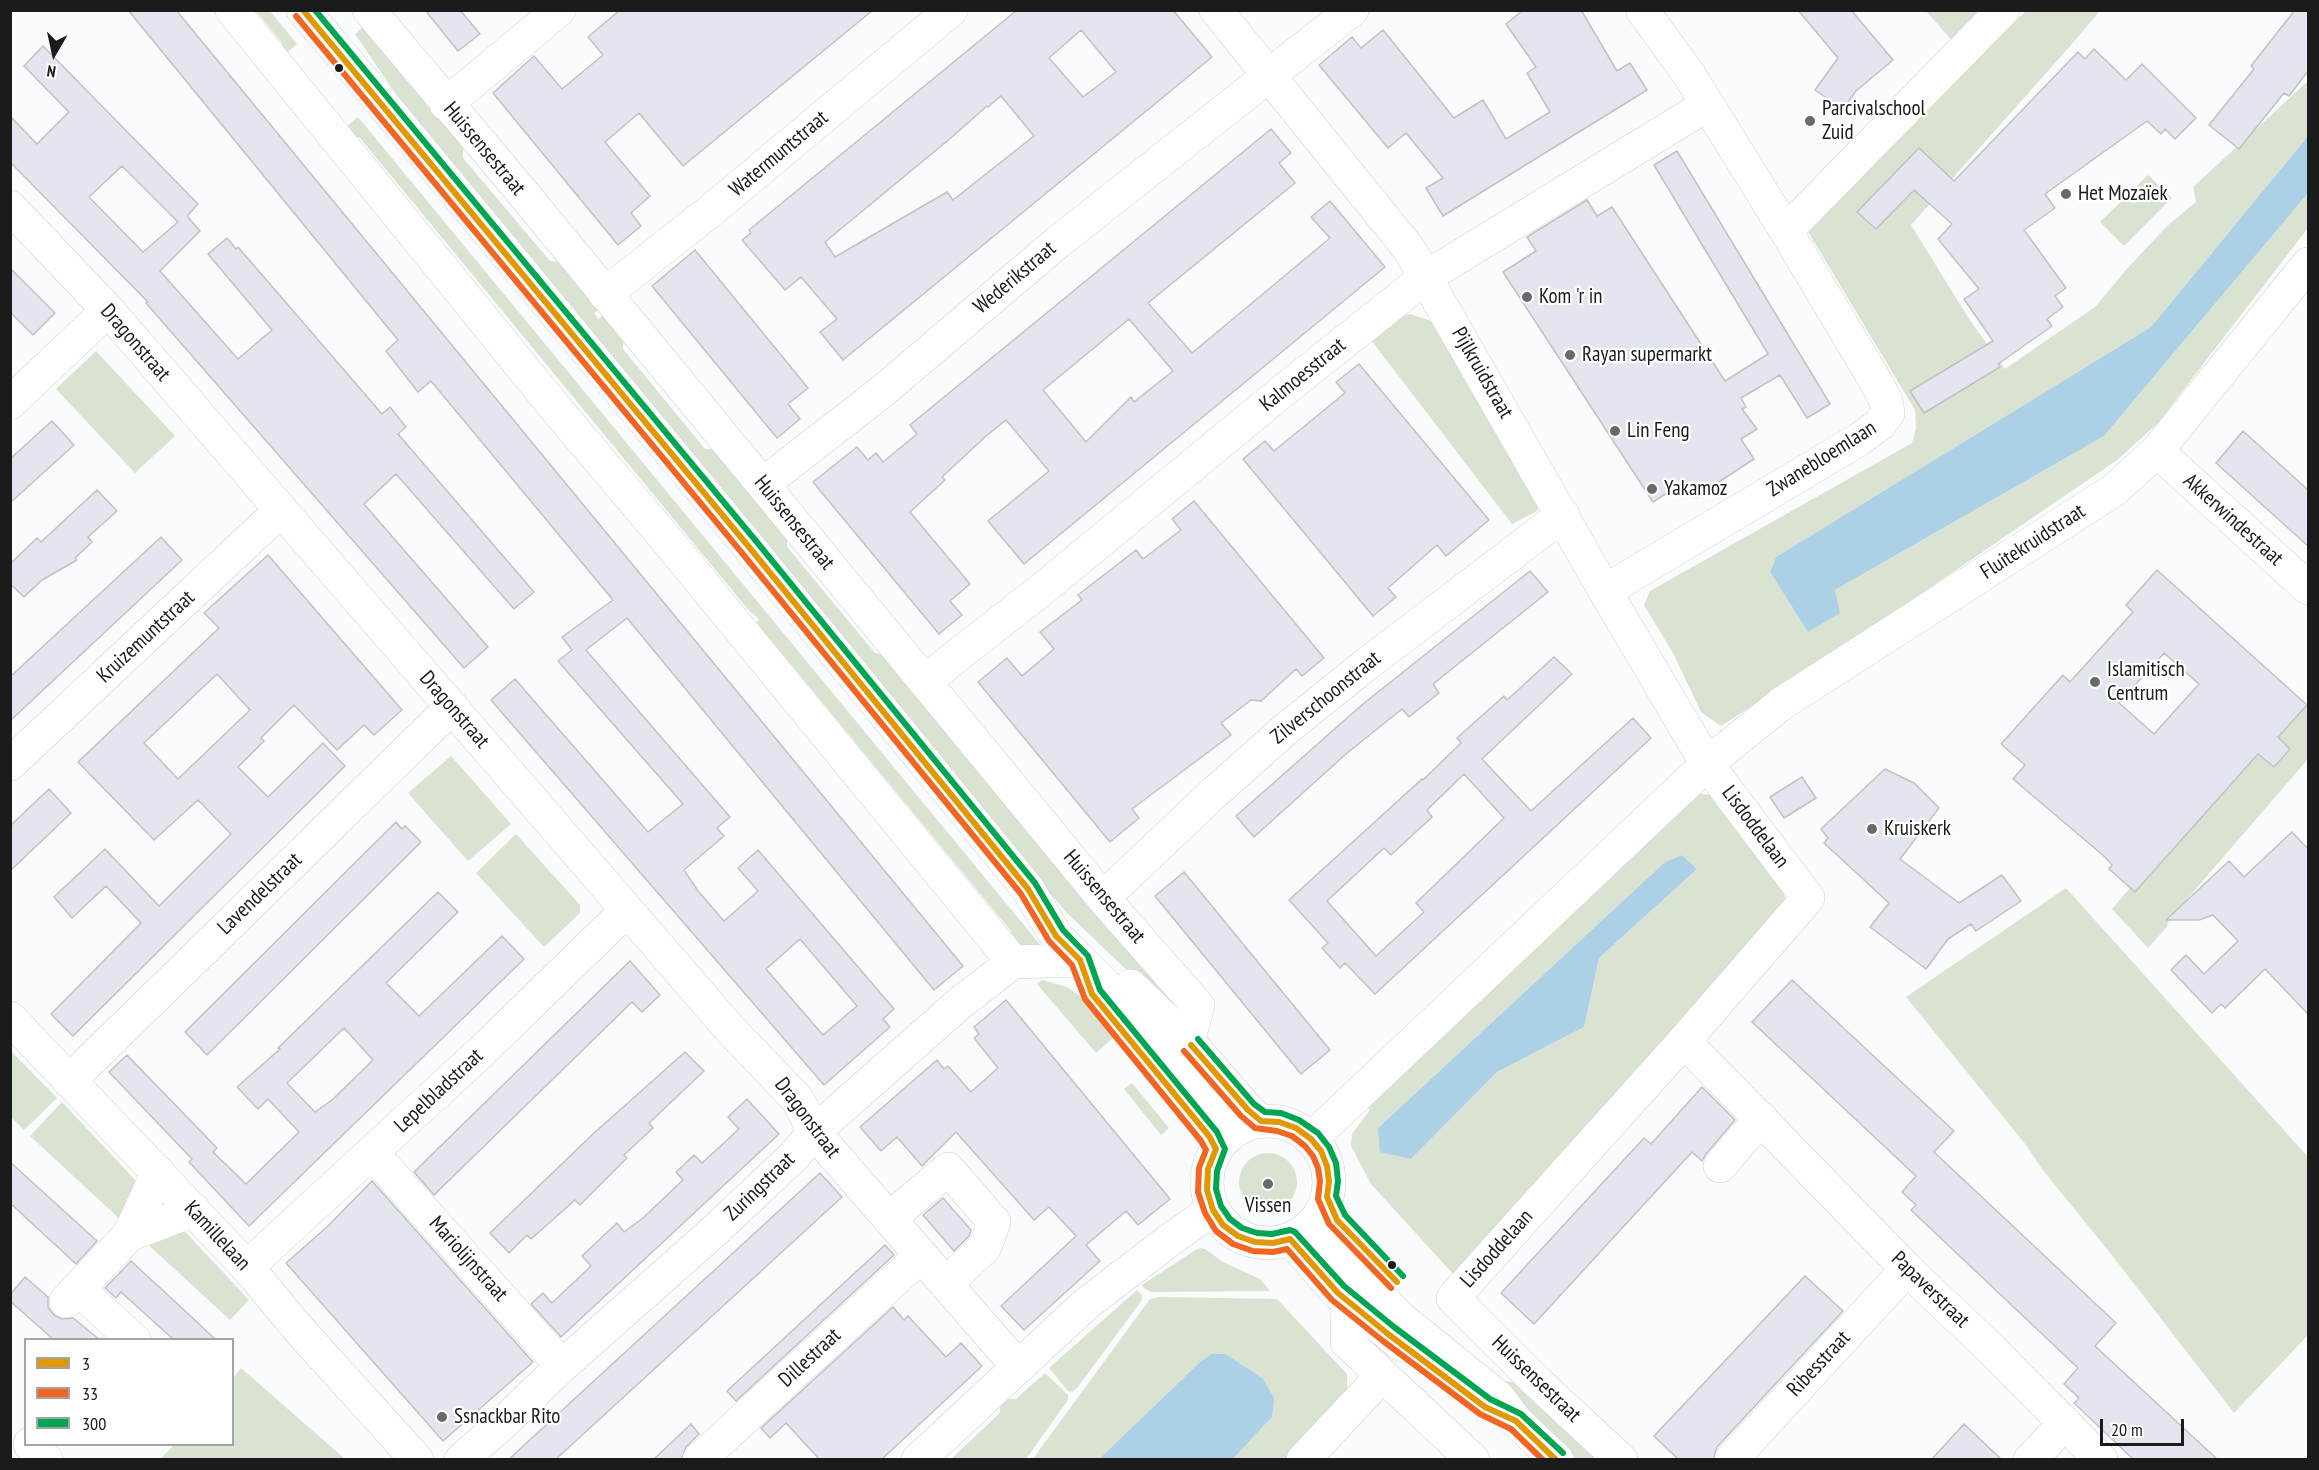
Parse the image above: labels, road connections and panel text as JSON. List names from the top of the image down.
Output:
{
  "streets": {
    "street": [
      "Huissensestraat",
      "Watermuntstraat",
      "Wederikstraat",
      "Dragonstraat",
      "Pijlkruidstraat",
      "Kalmoesstraat",
      "Zwanebloemlaan",
      "Akkerwindestraat",
      "Fluitekruidstraat",
      "Kruizemuntstraat",
      "Zilverschoonstraat",
      "Lisdoddelaan",
      "Lavendelstraat",
      "Lepelbladstraat",
      "Zuringstraat",
      "Kamillelaan",
      "Mariolijnstraat",
      "Papaverstraat",
      "Dillestraat",
      "Ribesstraat"
    ]
  },
  "crossings": [
    ["Huissensestraat", "Watermuntstraat"],
    ["Huissensestraat", "Wederikstraat"],
    ["Huissensestraat", "Kalmoesstraat"],
    ["Huissensestraat", "Zilverschoonstraat"],
    ["Huissensestraat", "Lisdoddelaan"],
    ["Wederikstraat", "Pijlkruidstraat"],
    ["Dragonstraat", "Kruizemuntstraat"],
    ["Dragonstraat", "Lavendelstraat"],
    ["Dragonstraat", "Lepelbladstraat"],
    ["Dragonstraat", "Zuringstraat"],
    ["Dragonstraat", "Dillestraat"],
    ["Pijlkruidstraat", "Kalmoesstraat"],
    ["Pijlkruidstraat", "Zwanebloemlaan"],
    ["Pijlkruidstraat", "Fluitekruidstraat"],
    ["Pijlkruidstraat", "Zilverschoonstraat"],
    ["Pijlkruidstraat", "Lisdoddelaan"],
    ["Kalmoesstraat", "Zwanebloemlaan"],
    ["Akkerwindestraat", "Fluitekruidstraat"],
    ["Fluitekruidstraat", "Lisdoddelaan"],
    ["Lisdoddelaan", "Papaverstraat"],
    ["Lavendelstraat", "Kamillelaan"],
    ["Lepelbladstraat", "Kamillelaan"],
    ["Lepelbladstraat", "Mariolijnstraat"],
    ["Zuringstraat", "Mariolijnstraat"],
    ["Papaverstraat", "Ribesstraat"]
  ],
  "places": [
    "Parcivalschool Zuid",
    "Het Mozaïek",
    "Kom 'r in",
    "Rayan supermarkt",
    "Lin Feng",
    "Yakamoz",
    "Islamitisch Centrum",
    "Kruiskerk",
    "Vissen",
    "Ssnackbar Rito"
  ],
  "lines": ["transit line 3", "transit line 300", "transit line 33"],
  "legend": ["3", "33", "300"],
  "scale_bar": "20 m",
  "north": "bottom"
}
